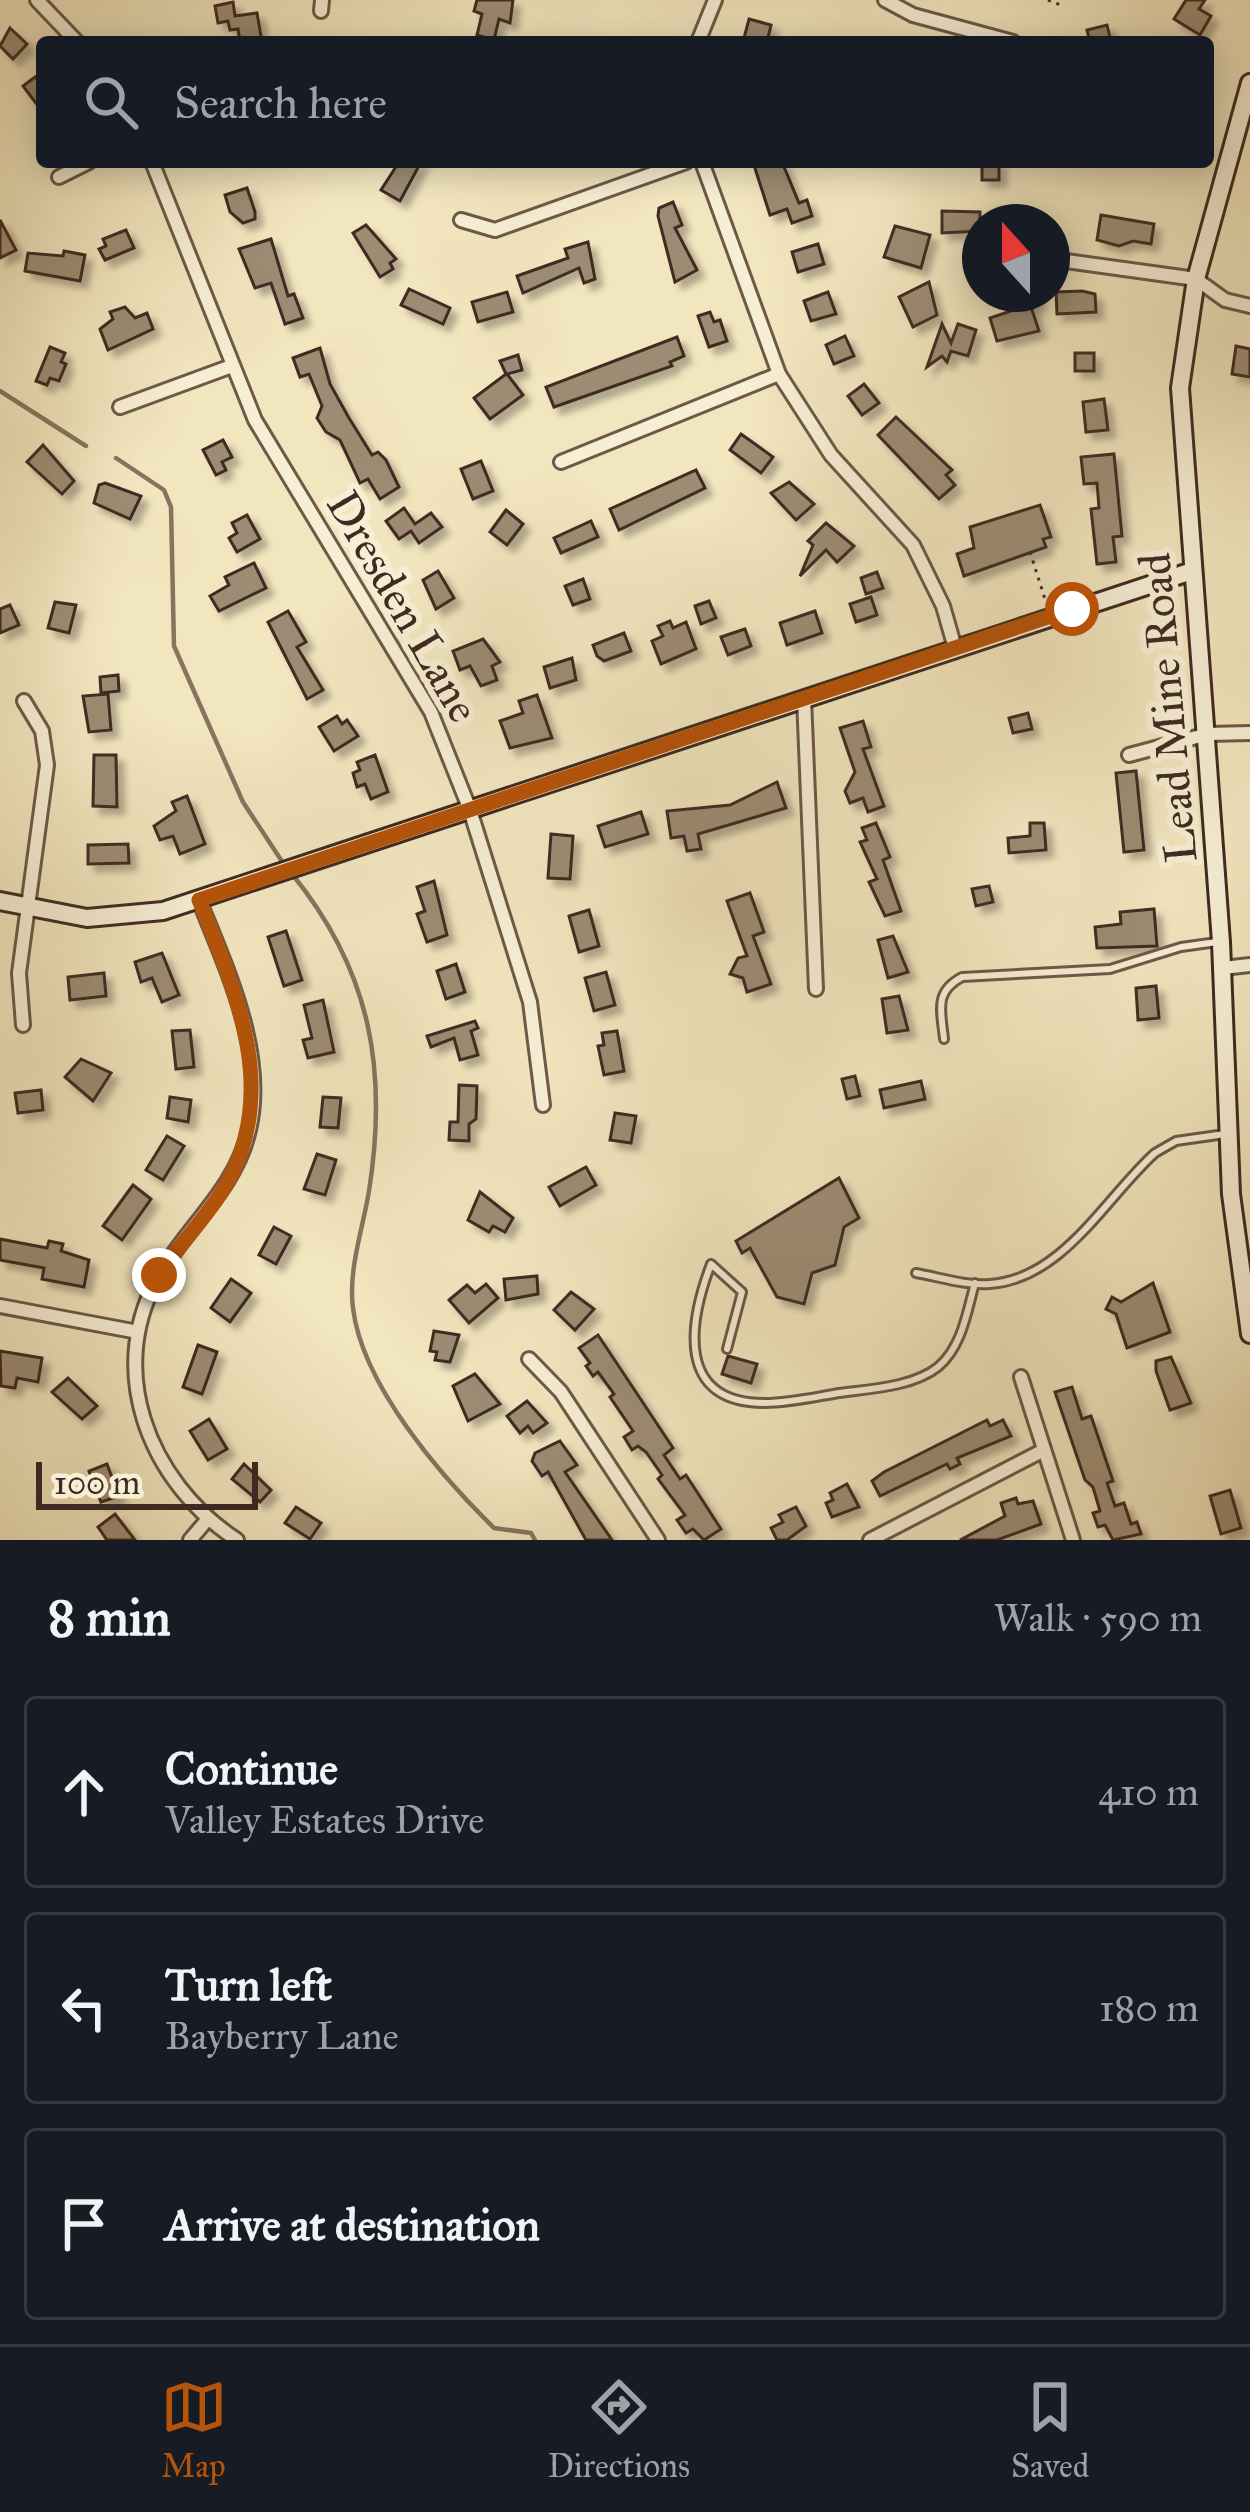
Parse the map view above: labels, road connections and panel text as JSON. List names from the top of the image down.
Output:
{
  "streets": {
    "main road": ["Lead Mine Road"],
    "street": ["Dresden Lane"]
  },
  "scale_bar": "100 m",
  "north": "top",
  "page": {
    "search": "Search here",
    "scale": "100 m",
    "heading": ["8 min", "Walk · 590 m"],
    "list": [
      ["Continue", "Valley Estates Drive", "410 m"],
      ["Turn left", "Bayberry Lane", "180 m"],
      "Arrive at destination"
    ],
    "nav": ["Map", "Directions", "Saved"]
  }
}
